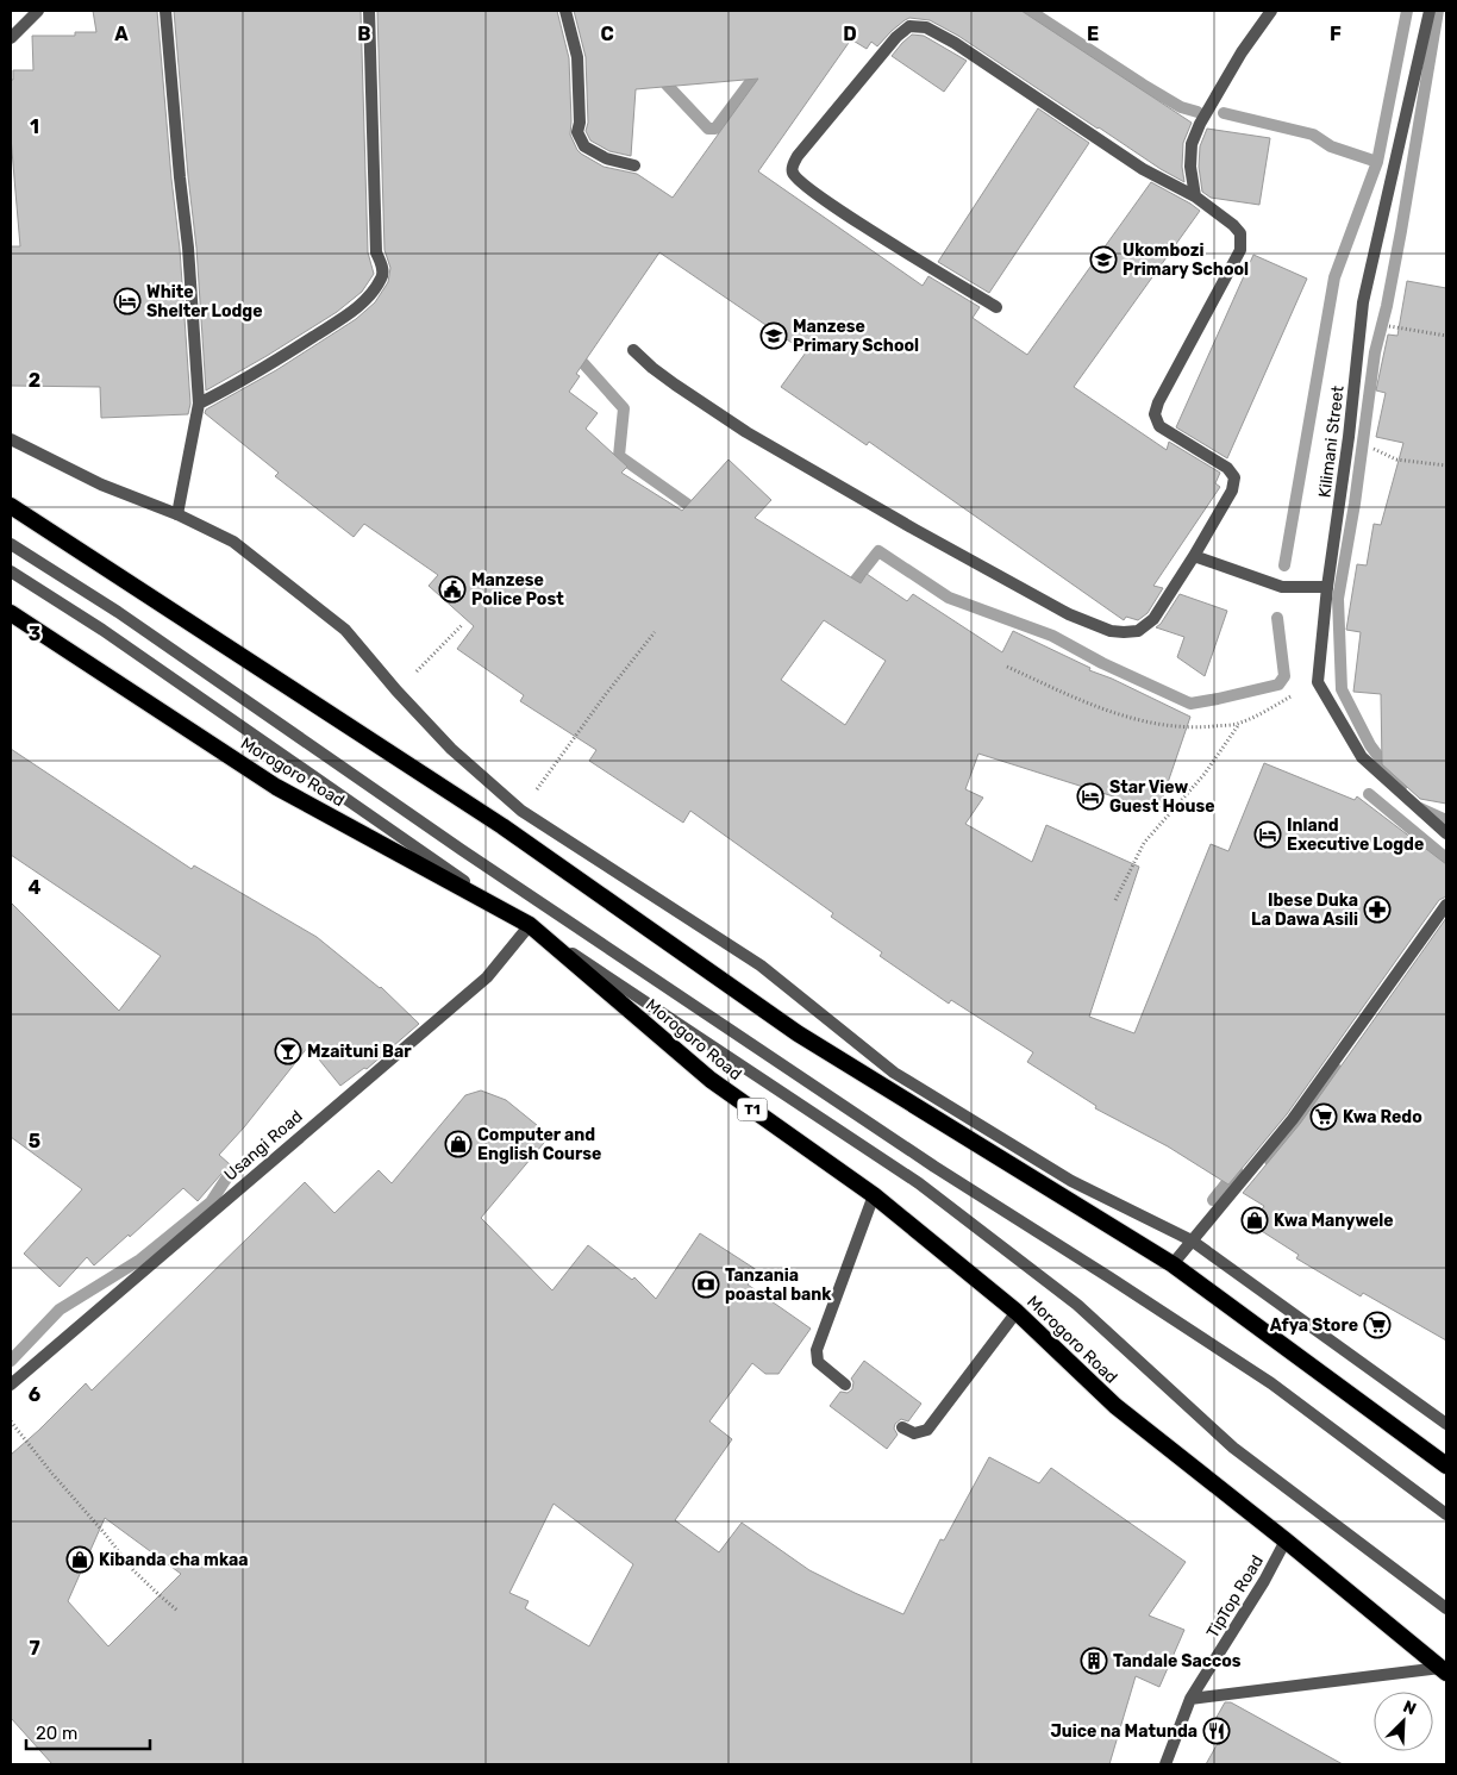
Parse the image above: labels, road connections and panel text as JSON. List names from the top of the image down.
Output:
{
  "streets": {
    "highway": ["Morogoro Road", "T1"],
    "street": ["Kilimani Street", "Usangi Road", "TipTop Road"]
  },
  "crossings": [
    ["Morogoro Road", "Usangi Road"],
    ["Morogoro Road", "TipTop Road"]
  ],
  "places": {
    "school or university": ["Ukombozi Primary School", "Manzese Primary School"],
    "hotel": ["White Shelter Lodge", "Star View Guest House", "Inland Executive Logde"],
    "public building": ["Manzese Police Post"],
    "pharmacy": ["Ibese Duka La Dawa Asili"],
    "bar": ["Mzaituni Bar"],
    "supermarket": ["Kwa Redo", "Afya Store"],
    "shop": ["Computer and English Course", "Kwa Manywele", "Kibanda cha mkaa"],
    "bank": ["Tanzania poastal bank"],
    "building": ["Tandale Saccos"],
    "restaurant": ["Juice na Matunda"]
  },
  "scale_bar": "20 m",
  "north": "top right",
  "grid": {
    "columns": [
      "A",
      "B",
      "C",
      "D",
      "E",
      "F"
    ],
    "rows": [
      "1",
      "2",
      "3",
      "4",
      "5",
      "6",
      "7"
    ]
  }
}
